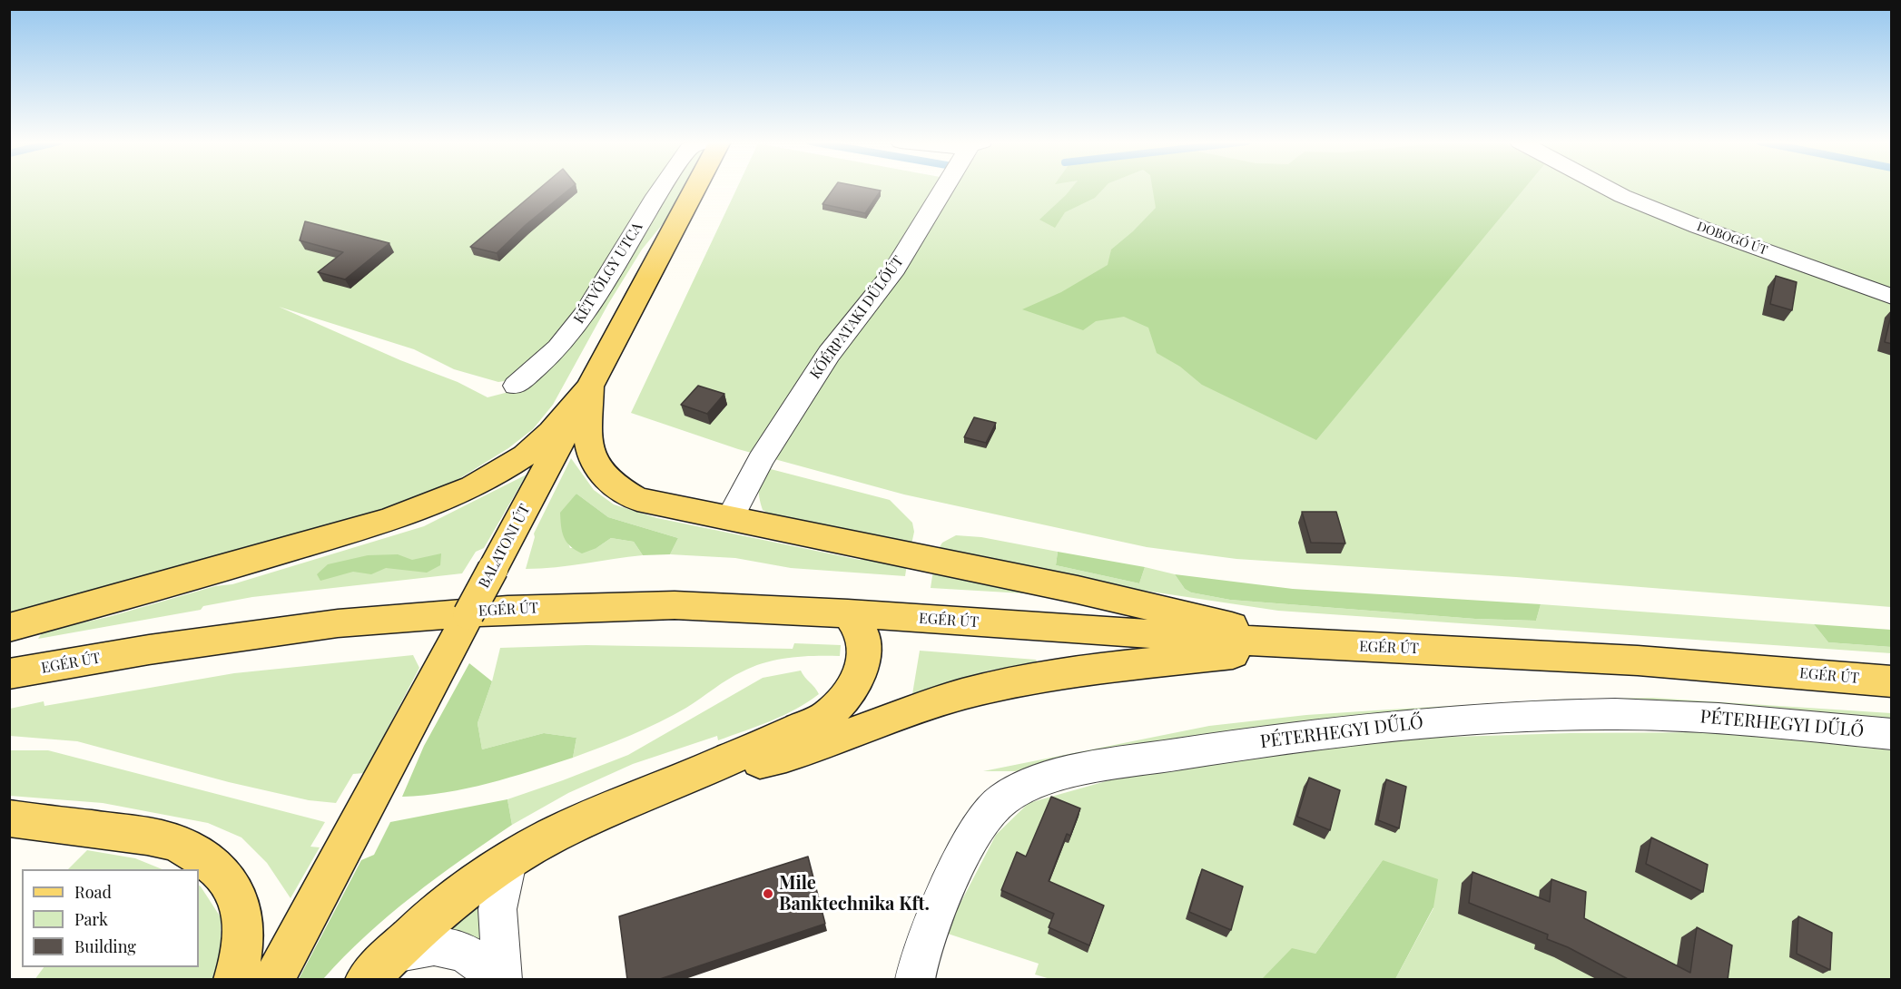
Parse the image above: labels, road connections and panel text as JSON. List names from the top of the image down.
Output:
{
  "streets": {
    "main road": ["BALATONI ÚT", "EGÉR ÚT"],
    "street": [
      "DOBOGÓ ÚT",
      "KÉTVÖLGY UTCA",
      "KŐÉRPATAKI DŰLŐÚT",
      "PÉTERHEGYI DŰLŐ"
    ]
  },
  "places": ["Mile Banktechnika Kft."],
  "legend": ["Road", "Park", "Building"]
}
